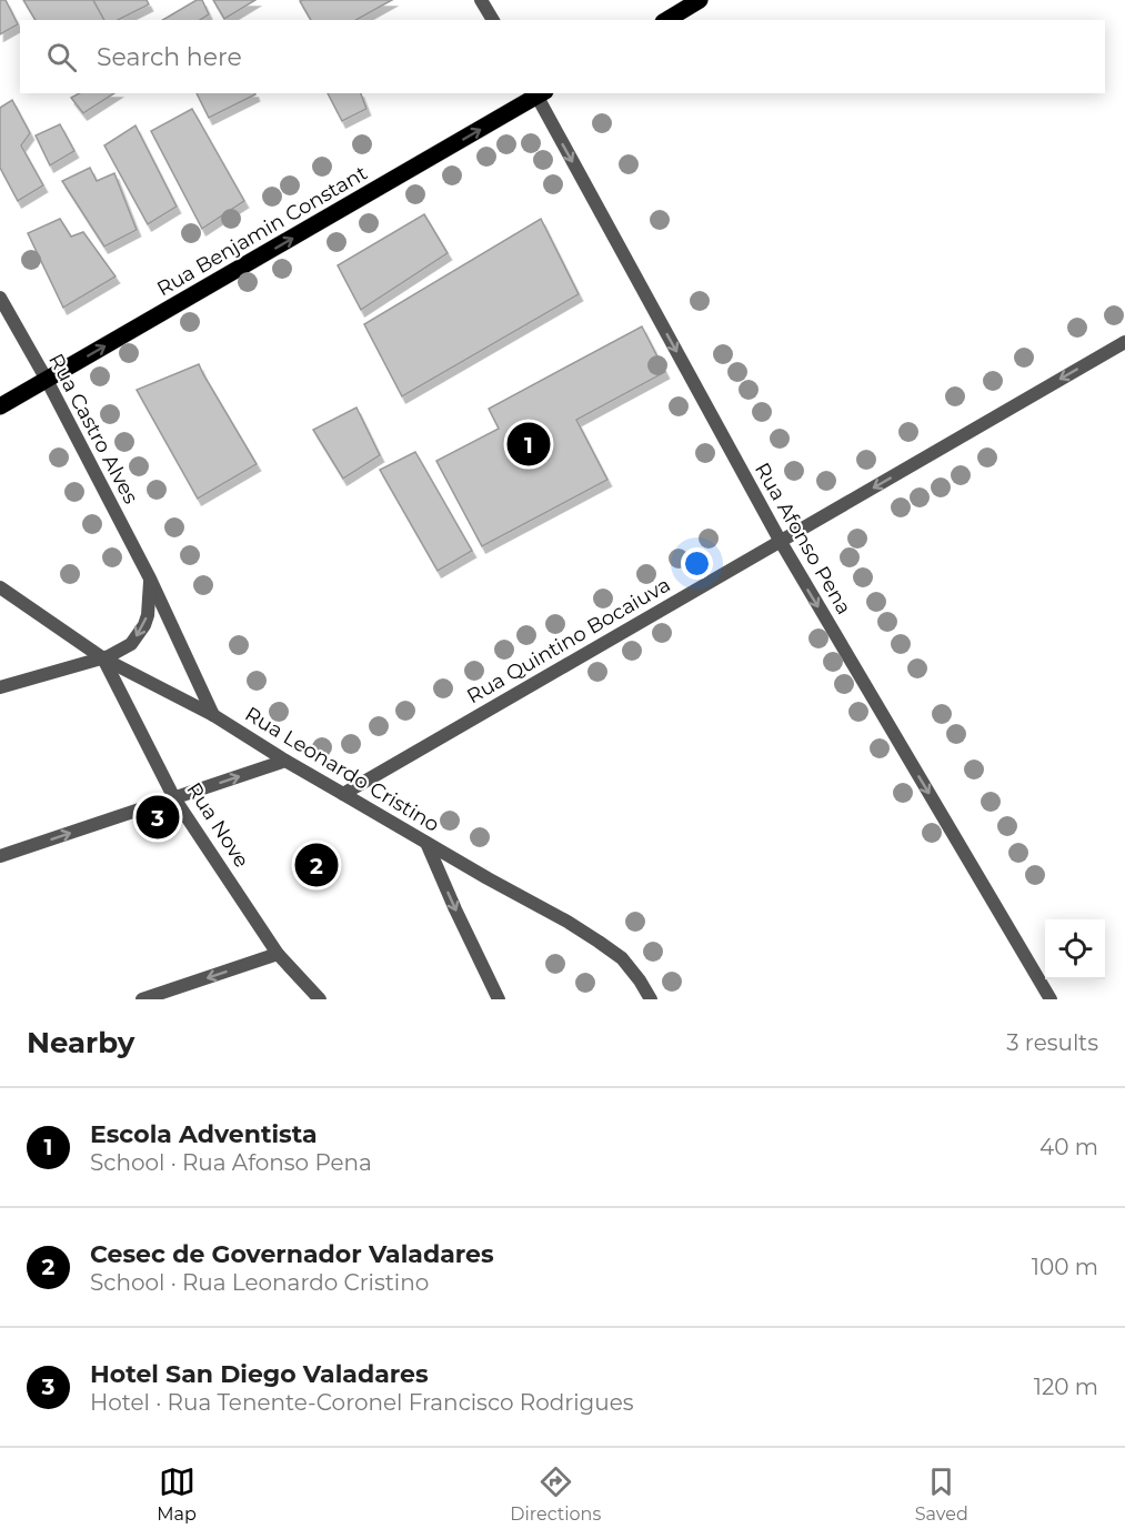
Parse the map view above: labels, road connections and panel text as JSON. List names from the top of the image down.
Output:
{
  "streets": {
    "main road": ["Rua Benjamin Constant"],
    "street": [
      "Rua Castro Alves",
      "Rua Afonso Pena",
      "Rua Quintino Bocaiuva",
      "Rua Leonardo Cristino",
      "Rua Nove"
    ]
  },
  "crossings": [
    ["Rua Benjamin Constant", "Rua Castro Alves"],
    ["Rua Benjamin Constant", "Rua Afonso Pena"],
    ["Rua Castro Alves", "Rua Leonardo Cristino"],
    ["Rua Afonso Pena", "Rua Quintino Bocaiuva"],
    ["Rua Quintino Bocaiuva", "Rua Leonardo Cristino"],
    ["Rua Leonardo Cristino", "Rua Nove"]
  ],
  "one_way": ["Rua Benjamin Constant", "Rua Afonso Pena", "Rua Quintino Bocaiuva"],
  "page": {
    "search": "Search here",
    "pins": ["1", "3", "2"],
    "heading": ["Nearby", "3 results"],
    "list": [
      {
        "mark": "1",
        "name": "Escola Adventista",
        "note": "School · Rua Afonso Pena",
        "value": "40 m"
      },
      {
        "mark": "2",
        "name": "Cesec de Governador Valadares",
        "note": "School · Rua Leonardo Cristino",
        "value": "100 m"
      },
      {
        "mark": "3",
        "name": "Hotel San Diego Valadares",
        "note": "Hotel · Rua Tenente-Coronel Francisco Rodrigues",
        "value": "120 m"
      }
    ],
    "nav": ["Map", "Directions", "Saved"]
  }
}
